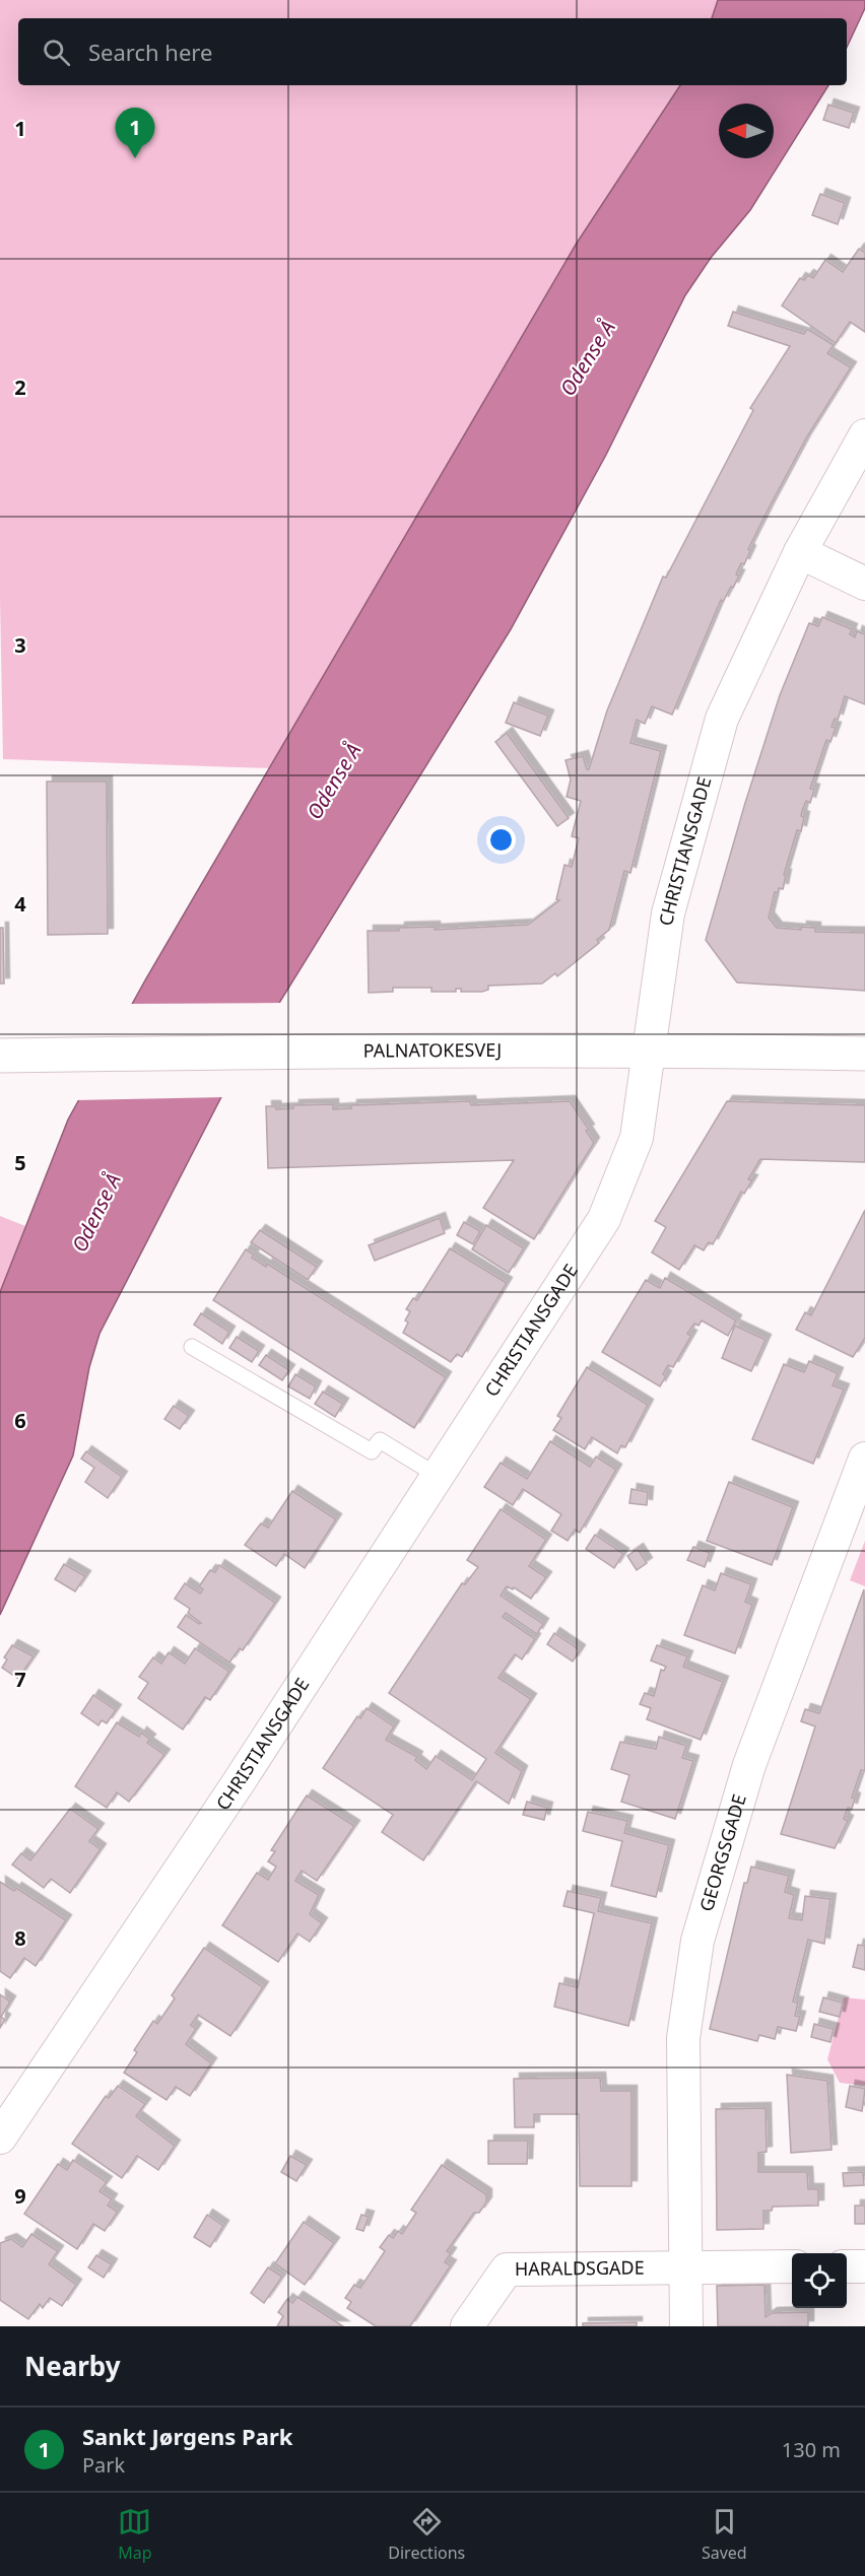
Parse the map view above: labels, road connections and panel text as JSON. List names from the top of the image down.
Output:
{
  "streets": {
    "main road": ["PALNATOKESVEJ"],
    "street": ["CHRISTIANSGADE", "GEORGSGADE", "HARALDSGADE"]
  },
  "crossings": [
    ["CHRISTIANSGADE", "PALNATOKESVEJ"],
    ["GEORGSGADE", "HARALDSGADE"]
  ],
  "water": ["Odense Å"],
  "north": "left",
  "page": {
    "search": "Search here",
    "pins": "1",
    "heading": "Nearby",
    "list": [
      {
        "mark": "1",
        "name": "Sankt Jørgens Park",
        "note": "Park",
        "value": "130 m"
      }
    ],
    "nav": ["Map", "Directions", "Saved"]
  },
  "grid": {
    "rows": [
      "1",
      "2",
      "3",
      "4",
      "5",
      "6",
      "7",
      "8",
      "9"
    ]
  }
}
